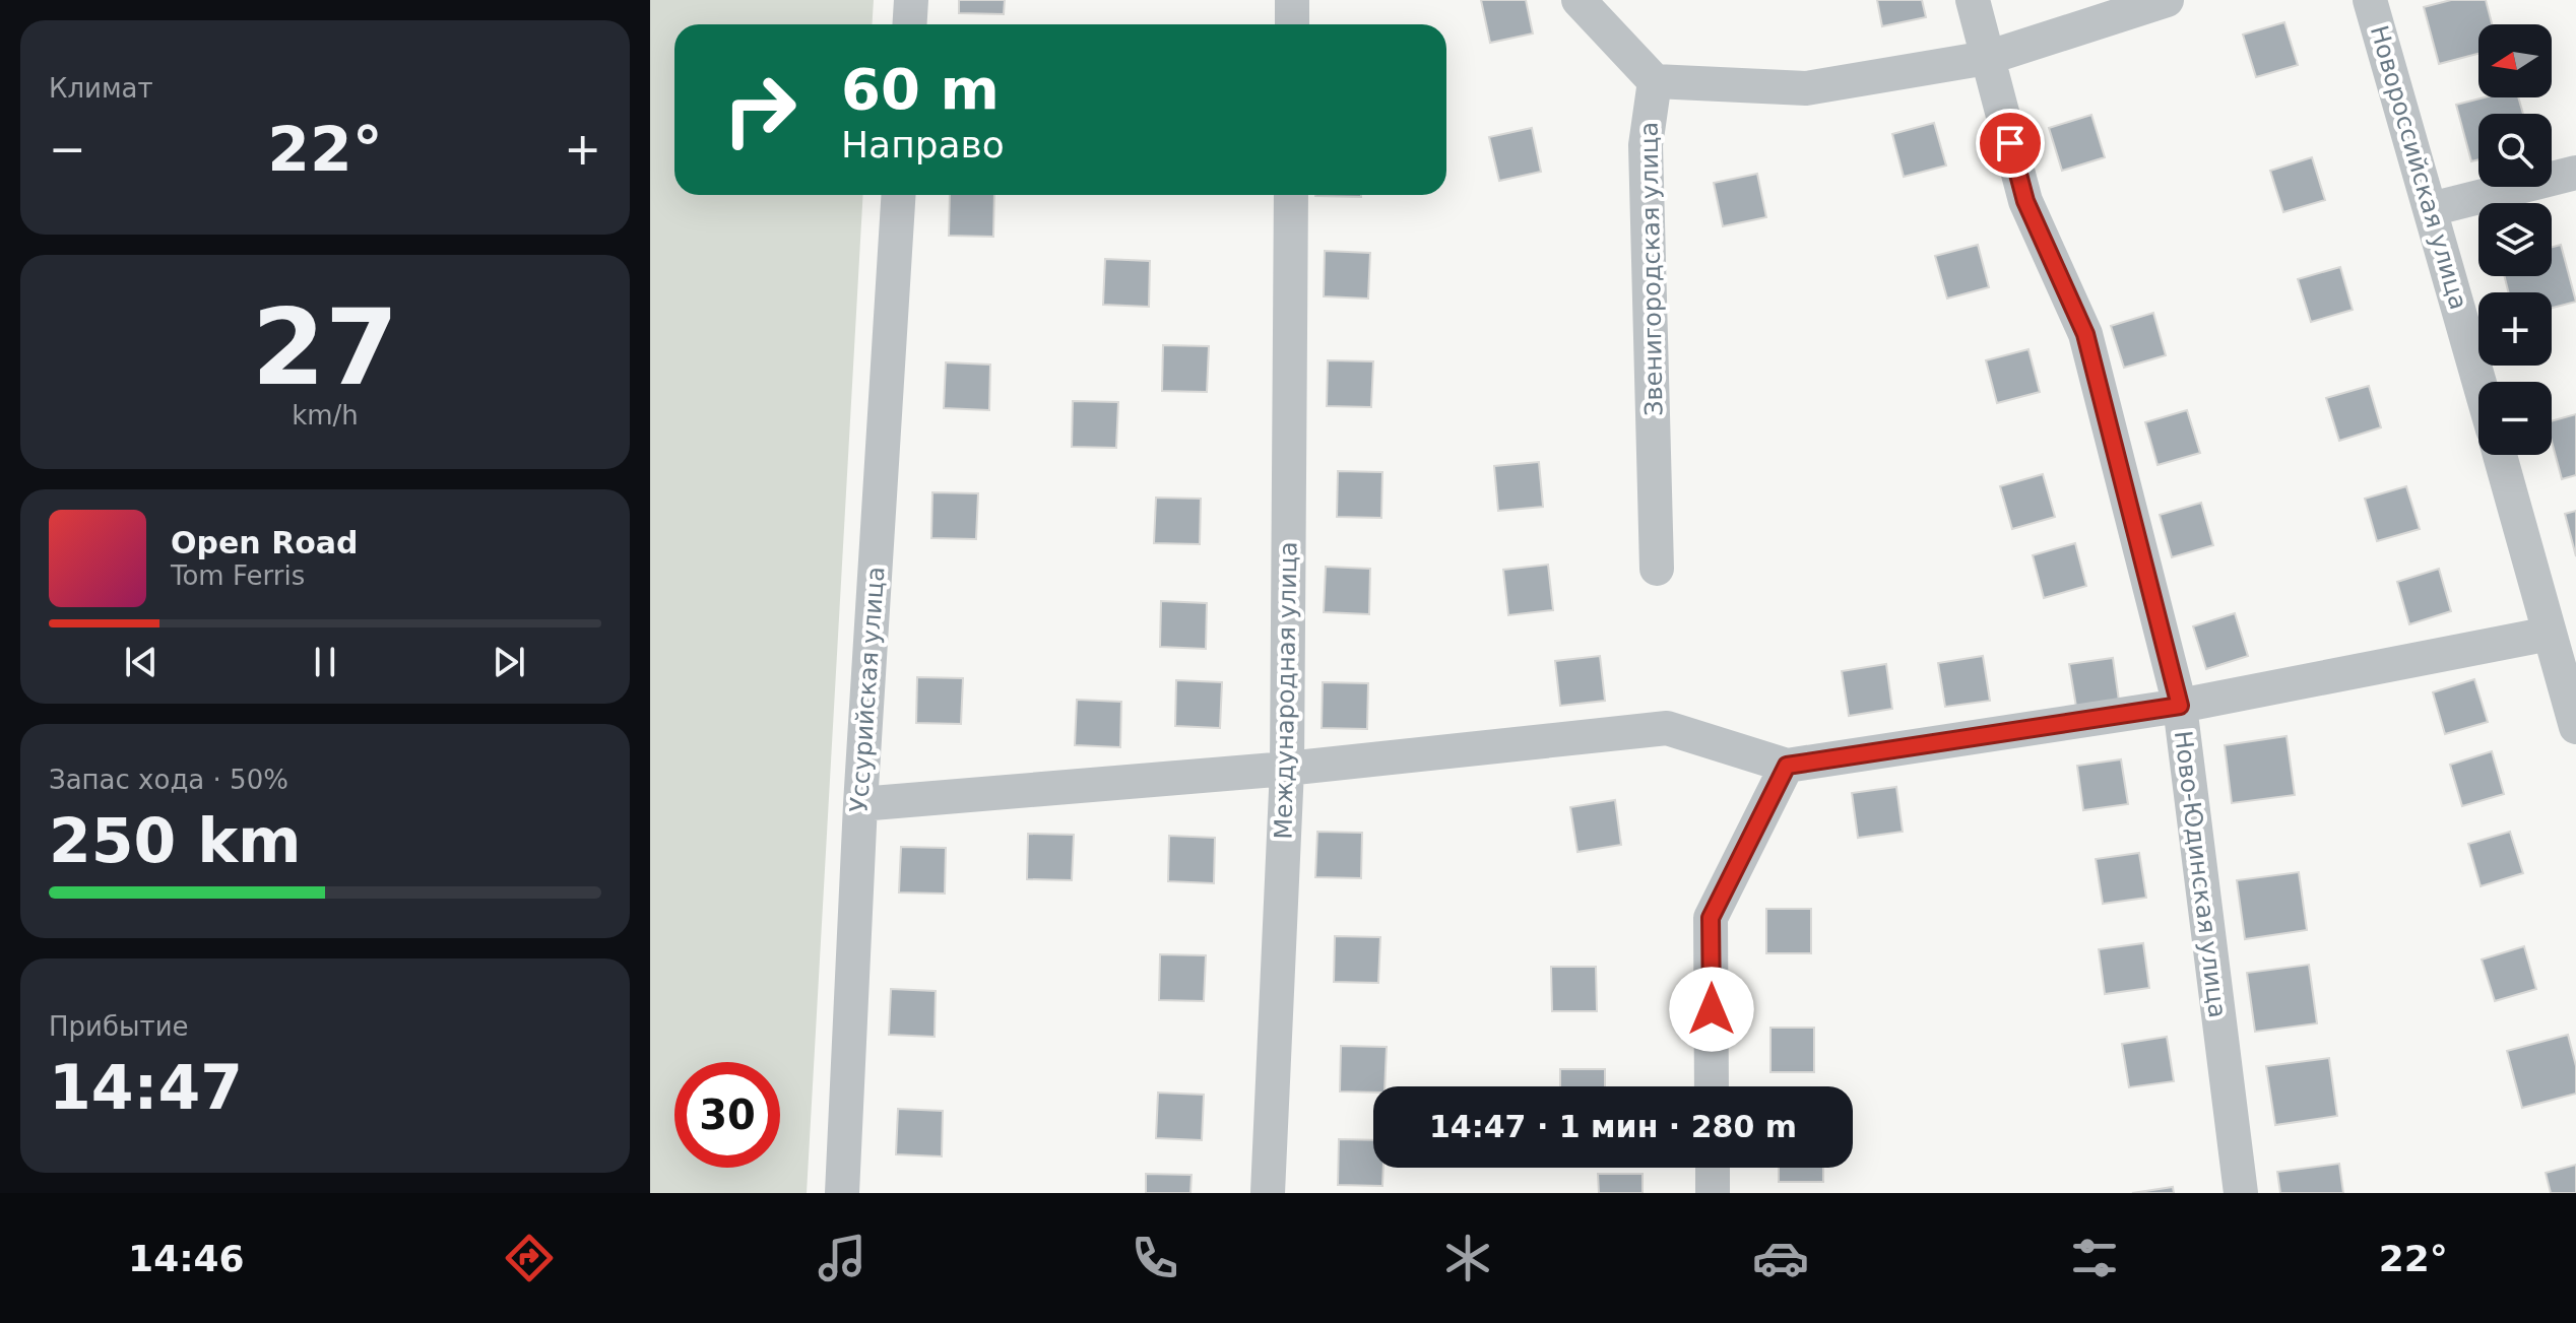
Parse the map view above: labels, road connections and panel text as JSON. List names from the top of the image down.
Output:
{
  "streets": {
    "street": [
      "Новороссийская улица",
      "Звенигородская улица",
      "Уссурийская улица",
      "Международная улица",
      "Ново-Юдинская улица"
    ]
  },
  "north": "left",
  "page": {
    "tile": [
      "Климат",
      ["27", "km/h"],
      ["Запас хода · 50%", "250 km"],
      ["Прибытие", "14:47"]
    ],
    "map_buttons": ["+", "−"],
    "turn": ["60 m", "Направо"],
    "heat": ["−", "22°", "+"],
    "song": ["Open Road", "Tom Ferris"],
    "limit": "30",
    "trip": "14:47 · 1 мин · 280 m",
    "tabs": ["14:46", "22°"]
  }
}
